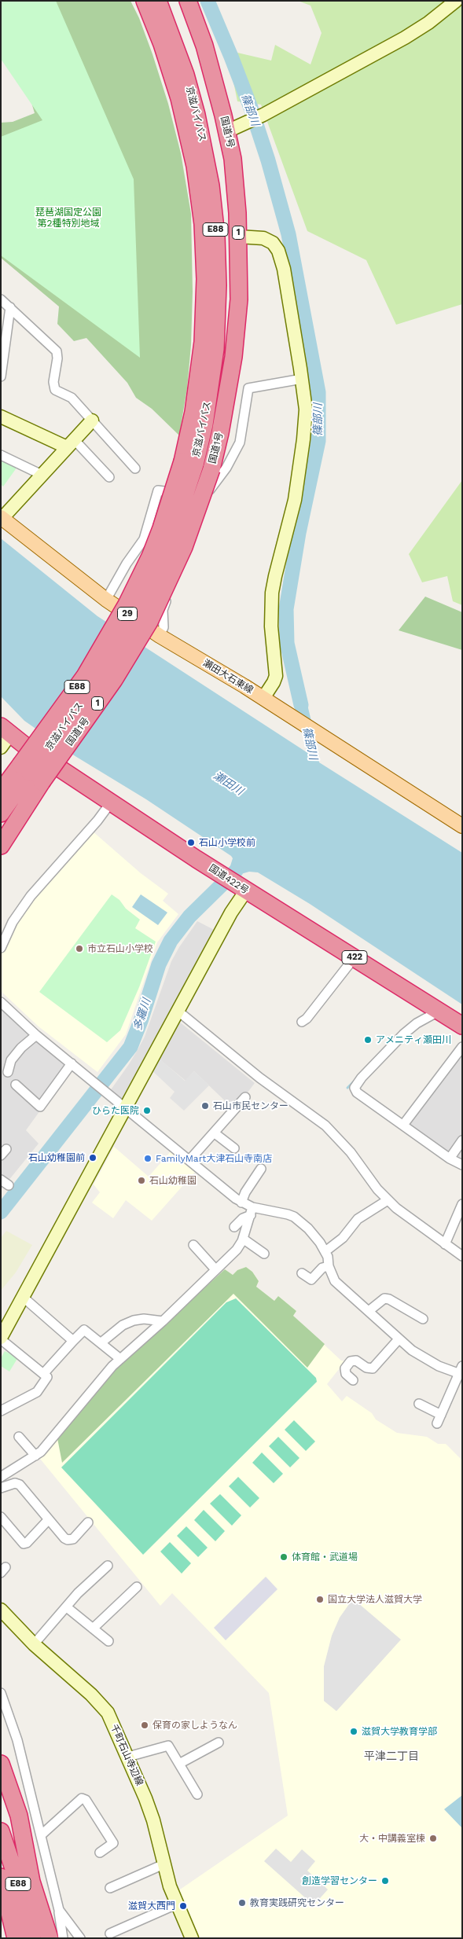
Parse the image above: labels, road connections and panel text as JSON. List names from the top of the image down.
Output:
{
  "streets": {
    "highway": [
      "京滋バイパス",
      "国道1号",
      "E88",
      "1",
      "国道422号",
      "422"
    ],
    "main road": ["29", "瀬田大石東線"],
    "street": ["千町石山寺辺線"]
  },
  "districts": ["平津二丁目"],
  "water": ["篠部川", "瀬田川", "多羅川"],
  "parks": ["琵琶湖国定公園 第2種特別地域"],
  "places": [
    "石山小学校前",
    "市立石山小学校",
    "アメニティ瀬田川",
    "石山市民センター",
    "ひらた医院",
    "石山幼稚園前",
    "FamilyMart大津石山寺南店",
    "石山幼稚園",
    "体育館・武道場",
    "国立大学法人滋賀大学",
    "保育の家しようなん",
    "滋賀大学教育学部",
    "大・中講義室棟",
    "創造学習センター",
    "教育実践研究センター",
    "滋賀大西門"
  ]
}
